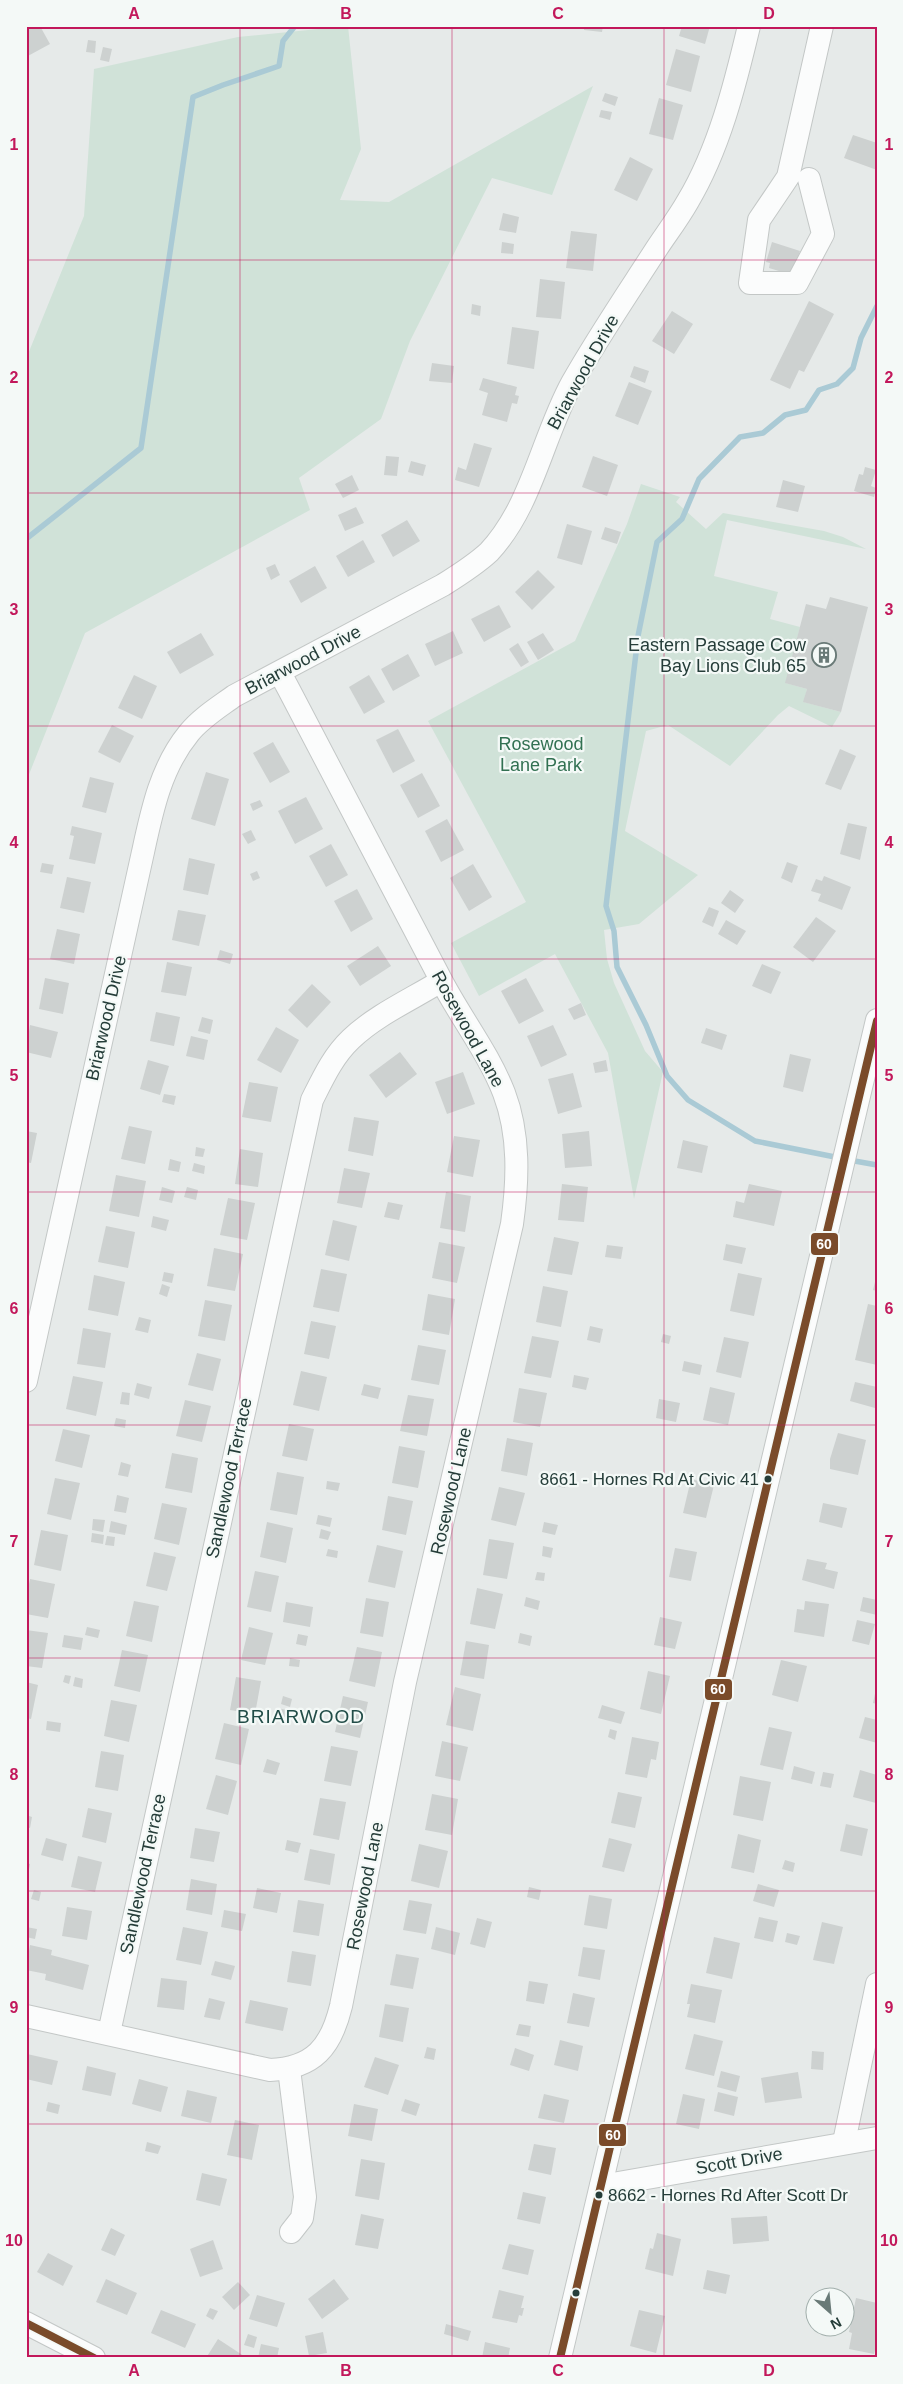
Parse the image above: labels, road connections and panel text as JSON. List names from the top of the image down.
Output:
{
  "streets": {
    "street": [
      "Briarwood Drive",
      "Rosewood Lane",
      "Sandlewood Terrace",
      "Scott Drive"
    ]
  },
  "crossings": [
    ["Briarwood Drive", "Rosewood Lane"],
    ["Rosewood Lane", "Sandlewood Terrace"]
  ],
  "districts": ["BRIARWOOD"],
  "parks": ["Rosewood Lane Park"],
  "places": {
    "building": ["Eastern Passage Cow Bay Lions Club 65"],
    "other": ["8661 - Hornes Rd At Civic 41", "8662 - Hornes Rd After Scott Dr"]
  },
  "lines": ["transit line 60"],
  "north": "bottom right",
  "grid": {
    "columns": [
      "A",
      "B",
      "C",
      "D"
    ],
    "rows": [
      "1",
      "2",
      "3",
      "4",
      "5",
      "6",
      "7",
      "8",
      "9",
      "10"
    ]
  }
}
